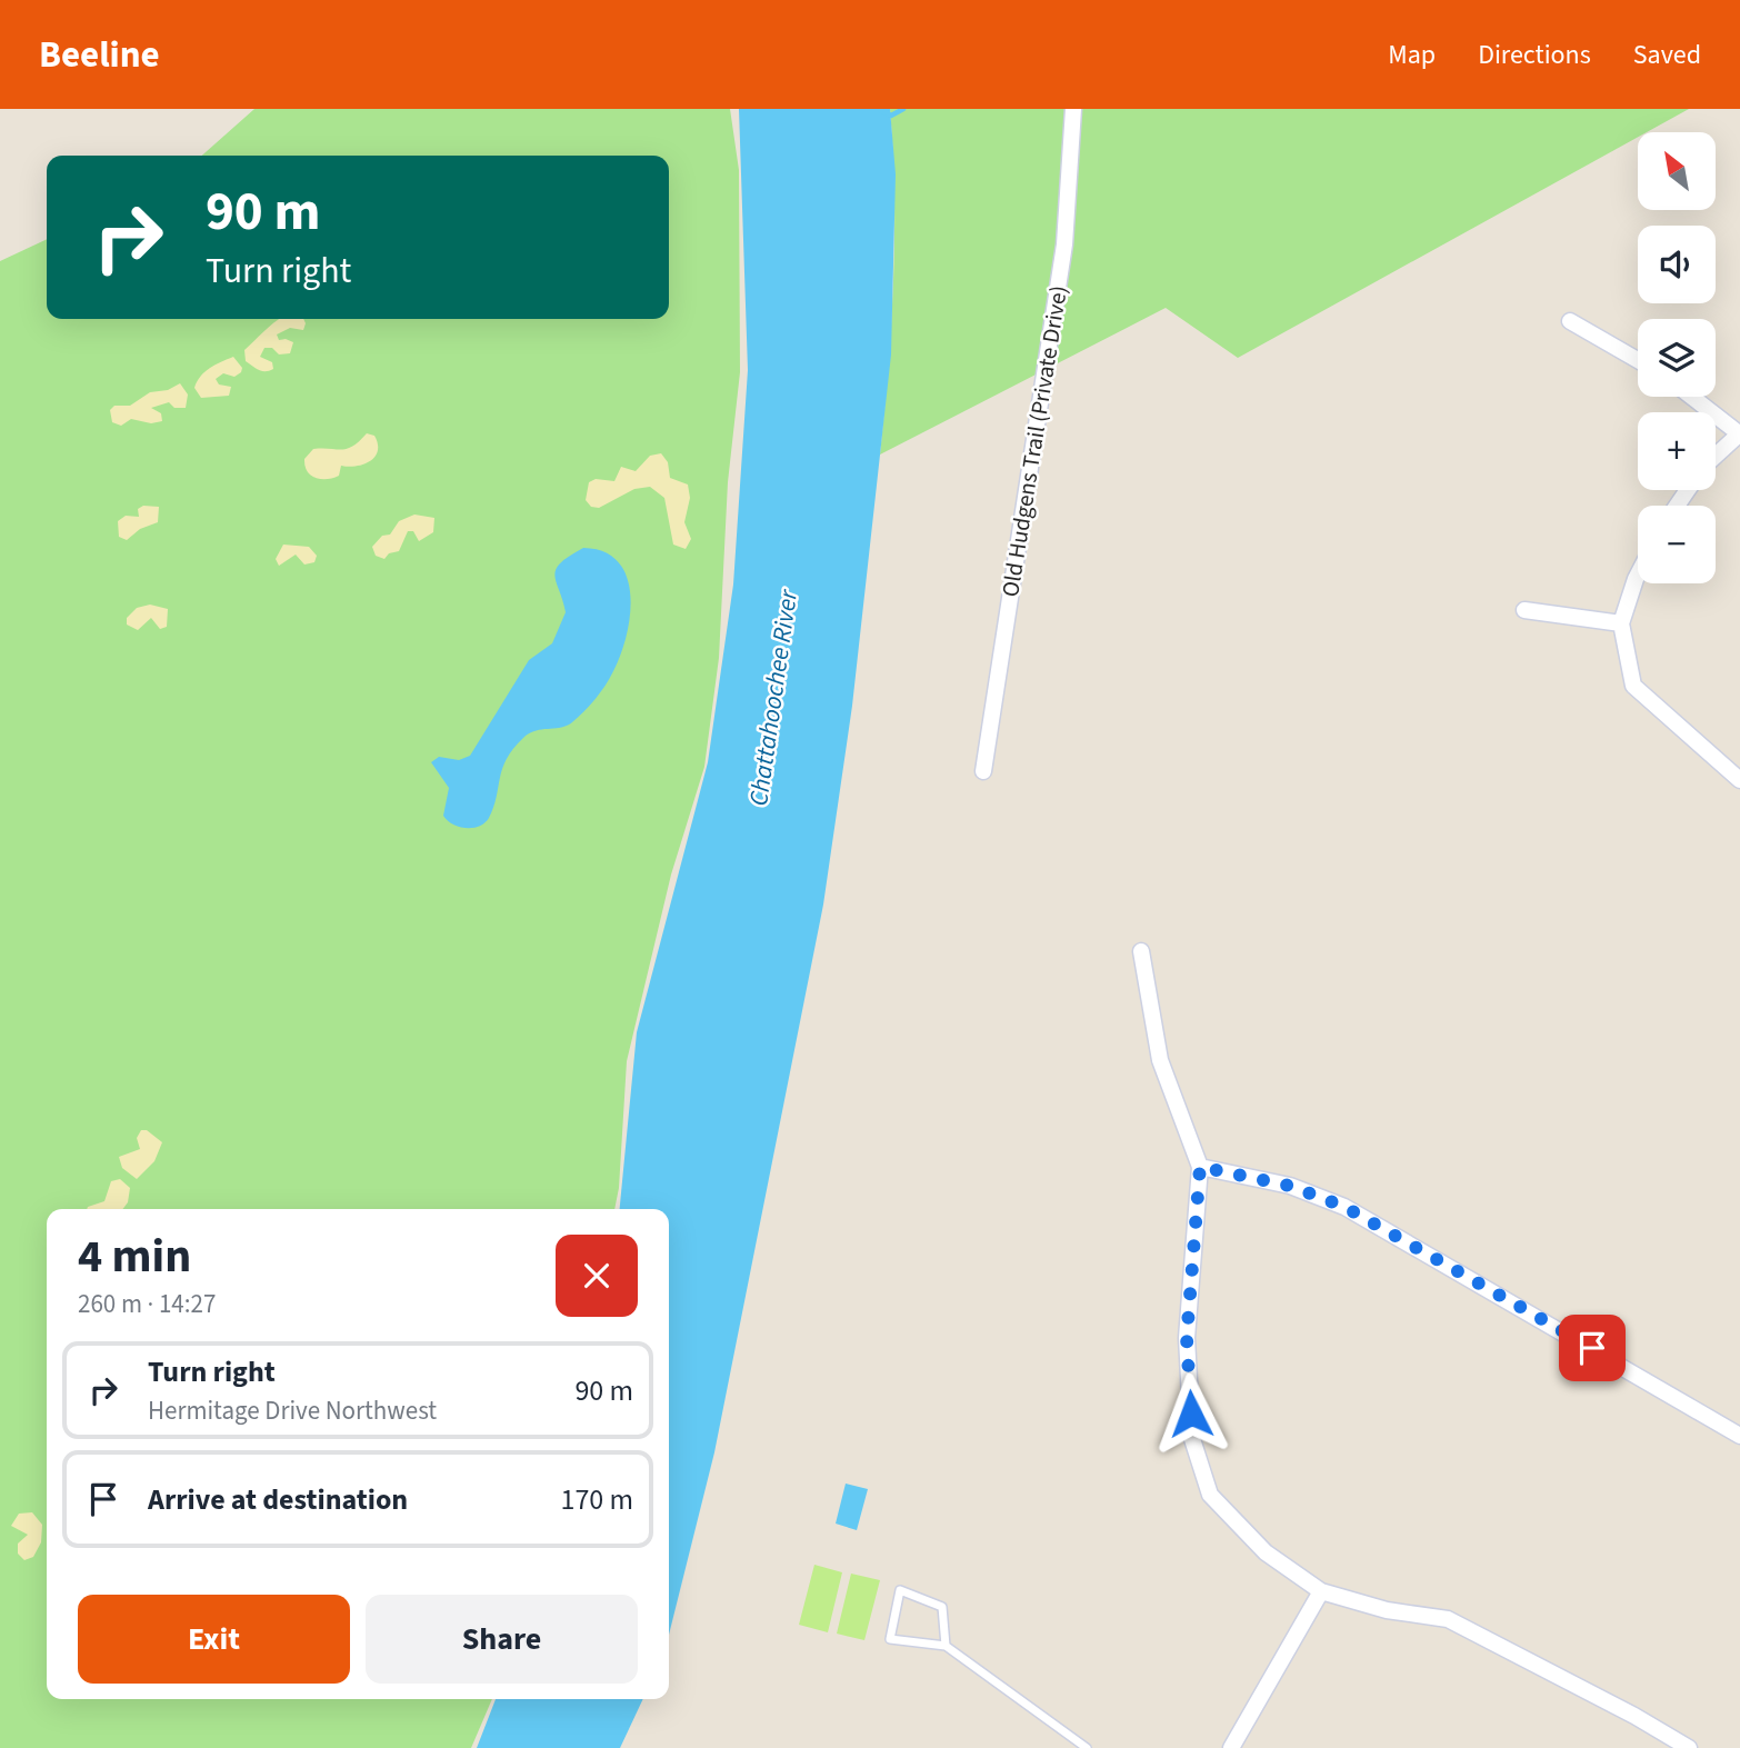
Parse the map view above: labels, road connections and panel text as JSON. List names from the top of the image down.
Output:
{
  "streets": {
    "street": ["Old Hudgens Trail (Private Drive)"]
  },
  "water": ["Chattahoochee River"],
  "north": "top left",
  "page": {
    "header": "Beeline",
    "nav": ["Map", "Directions", "Saved"],
    "map_buttons": ["+", "−"],
    "turn": ["90 m", "Turn right"],
    "heading": ["4 min", "260 m · 14:27"],
    "list": [
      {
        "name": "Turn right",
        "note": "Hermitage Drive Northwest",
        "value": "90 m"
      },
      {
        "name": "Arrive at destination",
        "value": "170 m"
      }
    ],
    "buttons": ["Exit", "Share"]
  }
}
